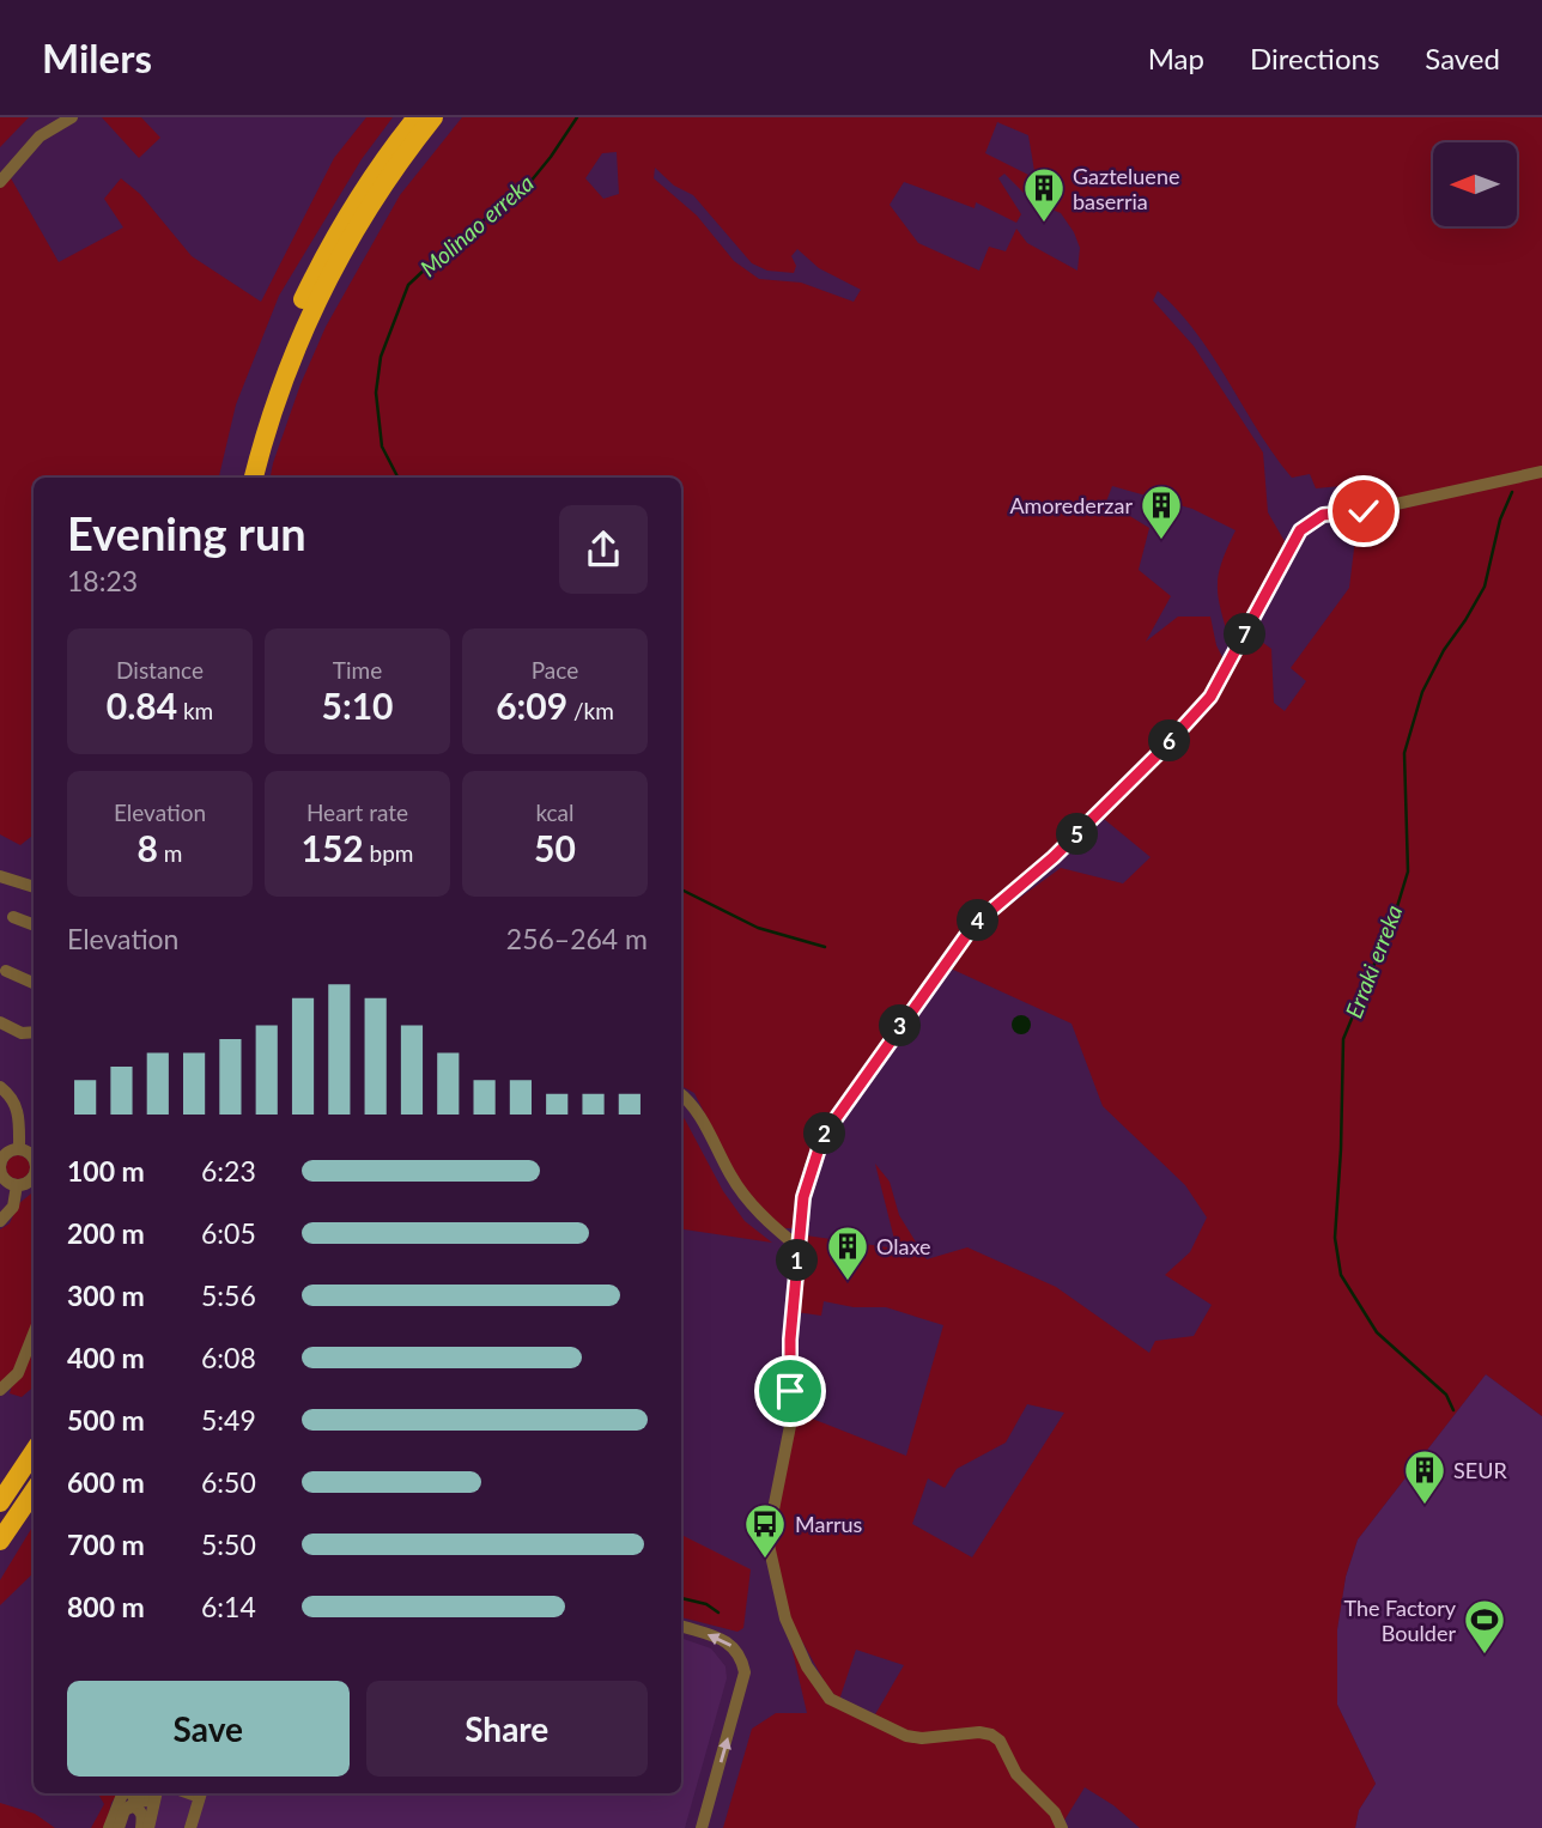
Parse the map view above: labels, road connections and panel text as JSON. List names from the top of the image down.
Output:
{
  "water": ["Molinao erreka", "Erraki erreka"],
  "places": {
    "building": [
      "Gazteluene baserria",
      "Amorederzar",
      "Olaxe",
      "SEUR"
    ],
    "bus stop": ["Marrus"],
    "sports": ["The Factory Boulder"]
  },
  "north": "left",
  "page": {
    "header": "Milers",
    "nav": ["Map", "Directions", "Saved"],
    "heading": ["Evening run", "18:23"],
    "pins": [
      "7",
      "6",
      "5",
      "4",
      "3",
      "2",
      "1"
    ],
    "stats": [
      ["Distance", "0.84 km"],
      ["Time", "5:10"],
      ["Pace", "6:09 /km"],
      ["Elevation", "8 m"],
      ["Heart rate", "152 bpm"],
      ["kcal", "50"]
    ],
    "chart": ["Elevation", "256–264 m"],
    "list": [
      {
        "name": "100 m",
        "note": "6:23"
      },
      {
        "name": "200 m",
        "note": "6:05"
      },
      {
        "name": "300 m",
        "note": "5:56"
      },
      {
        "name": "400 m",
        "note": "6:08"
      },
      {
        "name": "500 m",
        "note": "5:49"
      },
      {
        "name": "600 m",
        "note": "6:50"
      },
      {
        "name": "700 m",
        "note": "5:50"
      },
      {
        "name": "800 m",
        "note": "6:14"
      }
    ],
    "buttons": ["Save", "Share"]
  }
}
